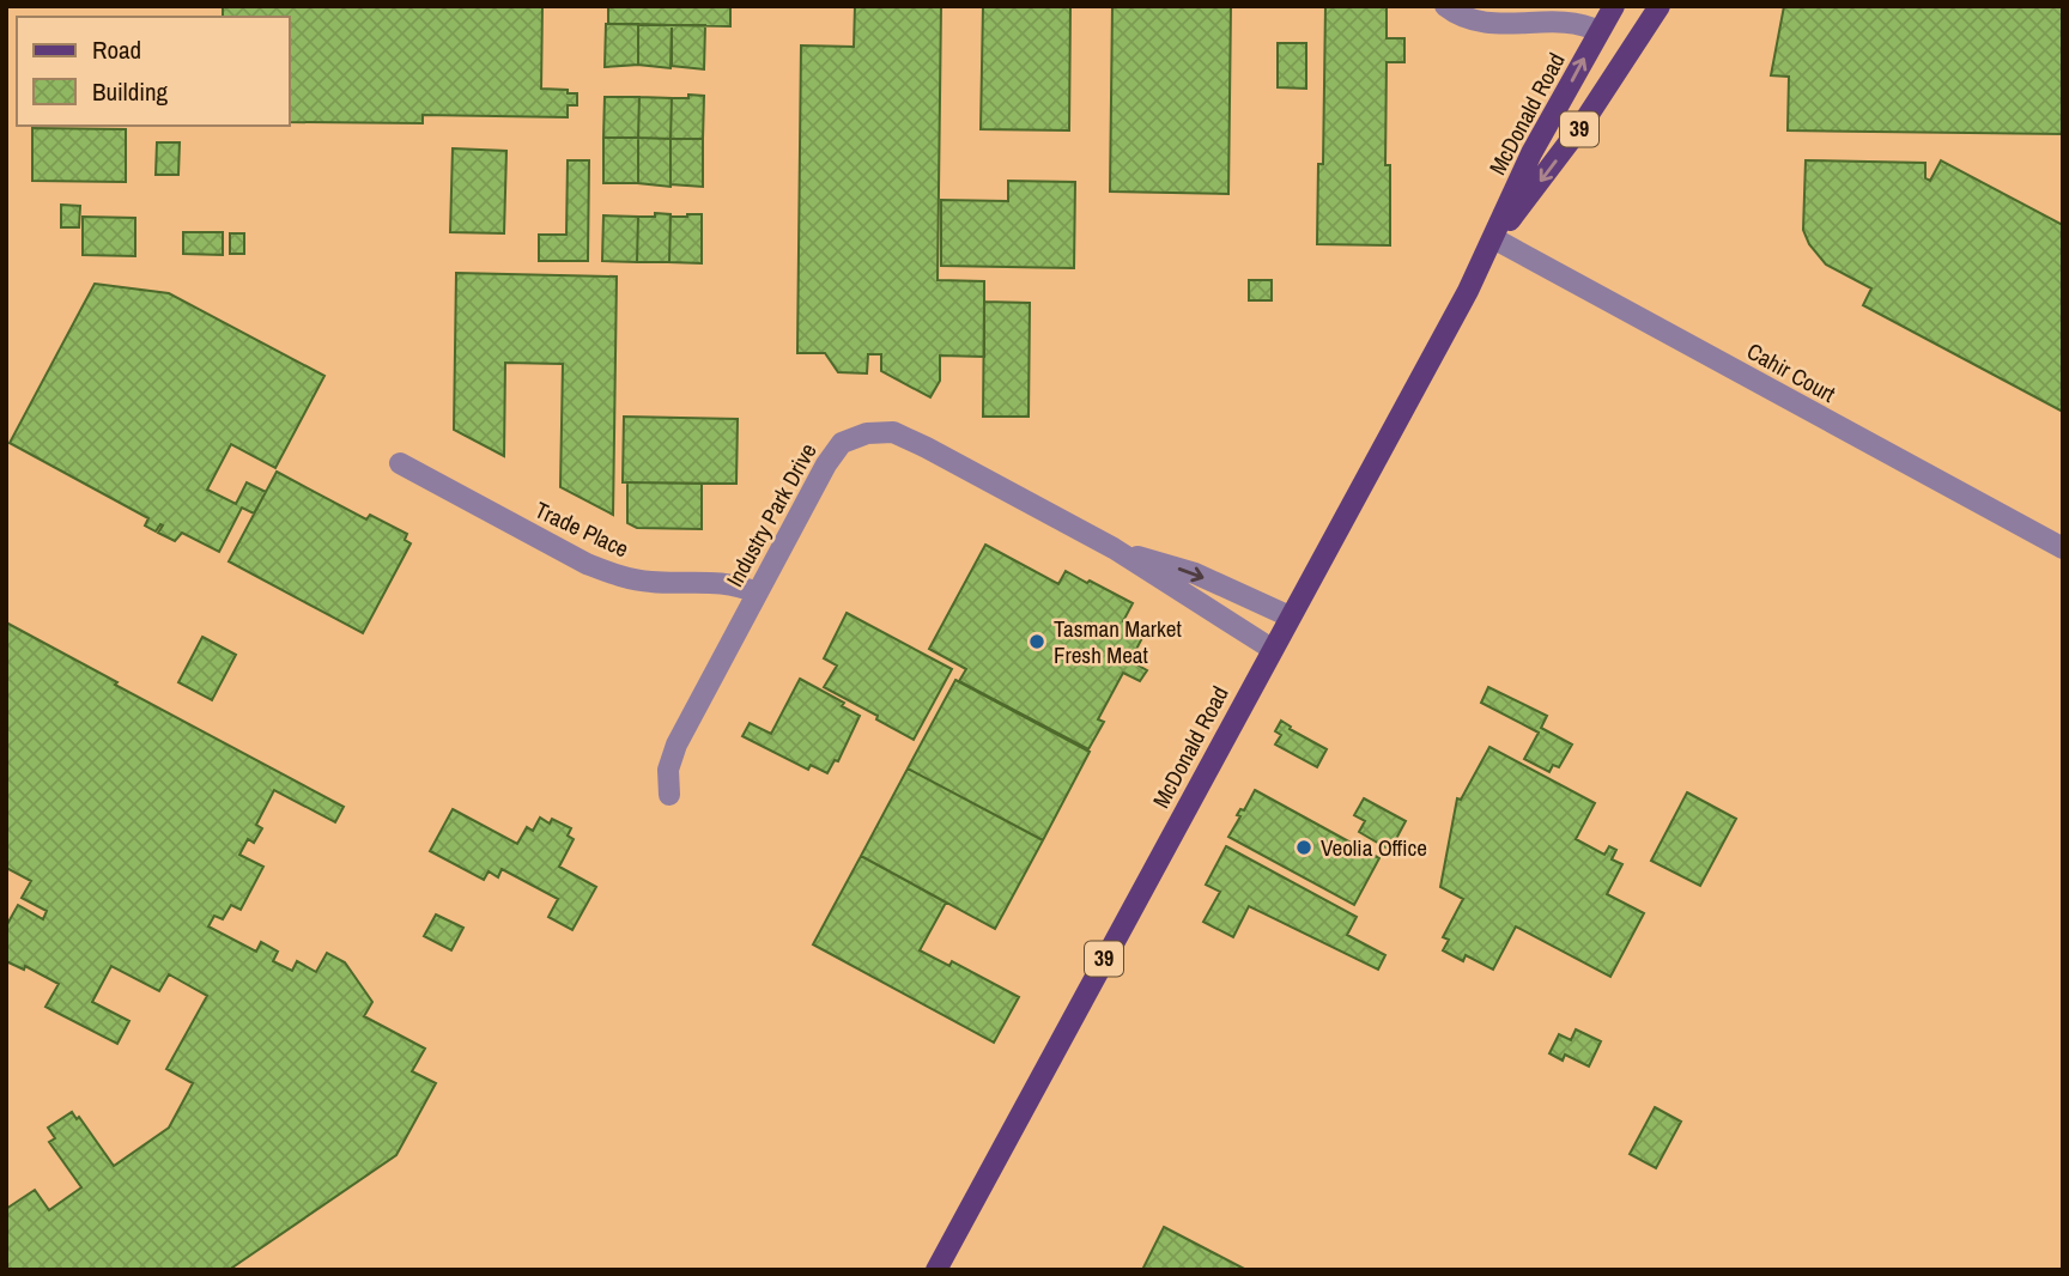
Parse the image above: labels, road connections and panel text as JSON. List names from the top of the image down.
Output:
{
  "streets": {
    "main road": ["McDonald Road", "39"],
    "street": ["Cahir Court", "Industry Park Drive", "Trade Place"]
  },
  "crossings": [
    ["McDonald Road", "Cahir Court"],
    ["McDonald Road", "Industry Park Drive"],
    ["Industry Park Drive", "Trade Place"]
  ],
  "places": ["Tasman Market Fresh Meat", "Veolia Office"],
  "legend": ["Road", "Building"]
}
